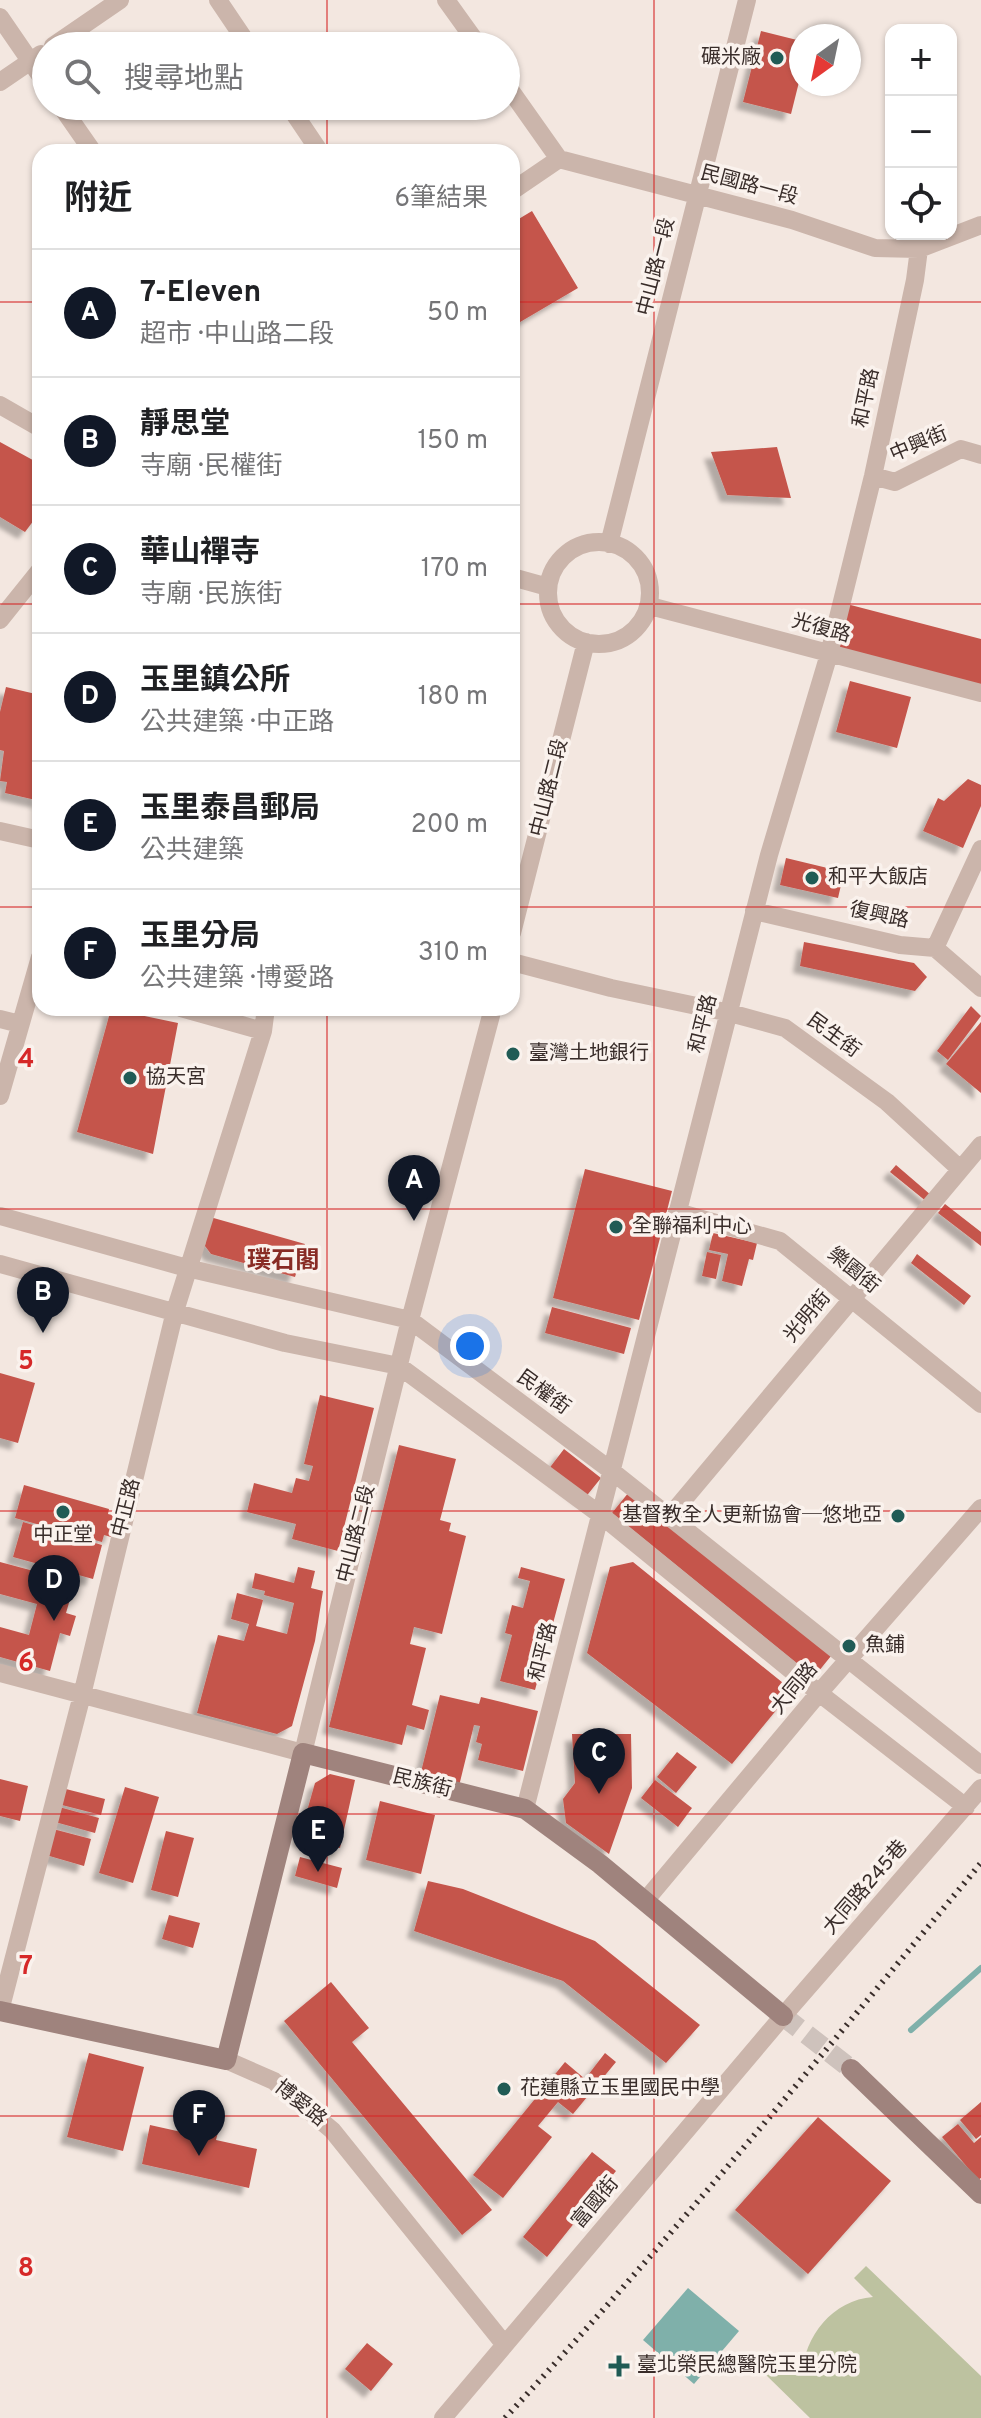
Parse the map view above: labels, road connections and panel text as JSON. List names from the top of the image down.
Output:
{
  "streets": {
    "street": [
      "民國路一段",
      "中山路一段",
      "和平路",
      "中興街",
      "光復路",
      "中山路二段",
      "復興路",
      "民生街",
      "樂園街",
      "光明街",
      "民權街",
      "中正路",
      "大同路",
      "民族街",
      "大同路245巷",
      "博愛路",
      "富國街"
    ]
  },
  "crossings": [
    ["民國路一段", "中山路一段"],
    ["民國路一段", "和平路"],
    ["中山路一段", "光復路"],
    ["中山路一段", "中山路二段"],
    ["和平路", "中興街"],
    ["和平路", "光復路"],
    ["和平路", "復興路"],
    ["和平路", "民生街"],
    ["和平路", "樂園街"],
    ["和平路", "民權街"],
    ["和平路", "民族街"],
    ["光復路", "中山路二段"],
    ["中山路二段", "民權街"],
    ["中山路二段", "民族街"],
    ["中山路二段", "博愛路"],
    ["民生街", "光明街"],
    ["樂園街", "光明街"],
    ["光明街", "民權街"],
    ["民權街", "中正路"],
    ["民權街", "大同路"],
    ["中正路", "民族街"],
    ["中正路", "博愛路"],
    ["大同路", "民族街"],
    ["民族街", "大同路245巷"],
    ["民族街", "富國街"],
    ["大同路245巷", "富國街"],
    ["博愛路", "富國街"]
  ],
  "districts": ["璞石閣"],
  "places": {
    "other": [
      "碾米廠",
      "和平大飯店",
      "臺灣土地銀行",
      "協天宮",
      "全聯福利中心",
      "中正堂",
      "基督教全人更新協會─悠地亞",
      "魚鋪",
      "花蓮縣立玉里國民中學"
    ],
    "health": ["臺北榮民總醫院玉里分院"]
  },
  "north": "bottom left",
  "page": {
    "map_buttons": ["+", "−"],
    "search": "搜尋地點",
    "heading": ["附近", "6筆結果"],
    "list": [
      {
        "mark": "A",
        "name": "7-Eleven",
        "note": "超市 · 中山路二段",
        "value": "50 m"
      },
      {
        "mark": "B",
        "name": "靜思堂",
        "note": "寺廟 · 民權街",
        "value": "150 m"
      },
      {
        "mark": "C",
        "name": "華山禪寺",
        "note": "寺廟 · 民族街",
        "value": "170 m"
      },
      {
        "mark": "D",
        "name": "玉里鎮公所",
        "note": "公共建築 · 中正路",
        "value": "180 m"
      },
      {
        "mark": "E",
        "name": "玉里泰昌郵局",
        "note": "公共建築",
        "value": "200 m"
      },
      {
        "mark": "F",
        "name": "玉里分局",
        "note": "公共建築 · 博愛路",
        "value": "310 m"
      }
    ],
    "pins": [
      "A",
      "B",
      "D",
      "C",
      "E",
      "F"
    ]
  },
  "grid": {
    "rows": [
      "4",
      "5",
      "6",
      "7",
      "8"
    ]
  }
}
